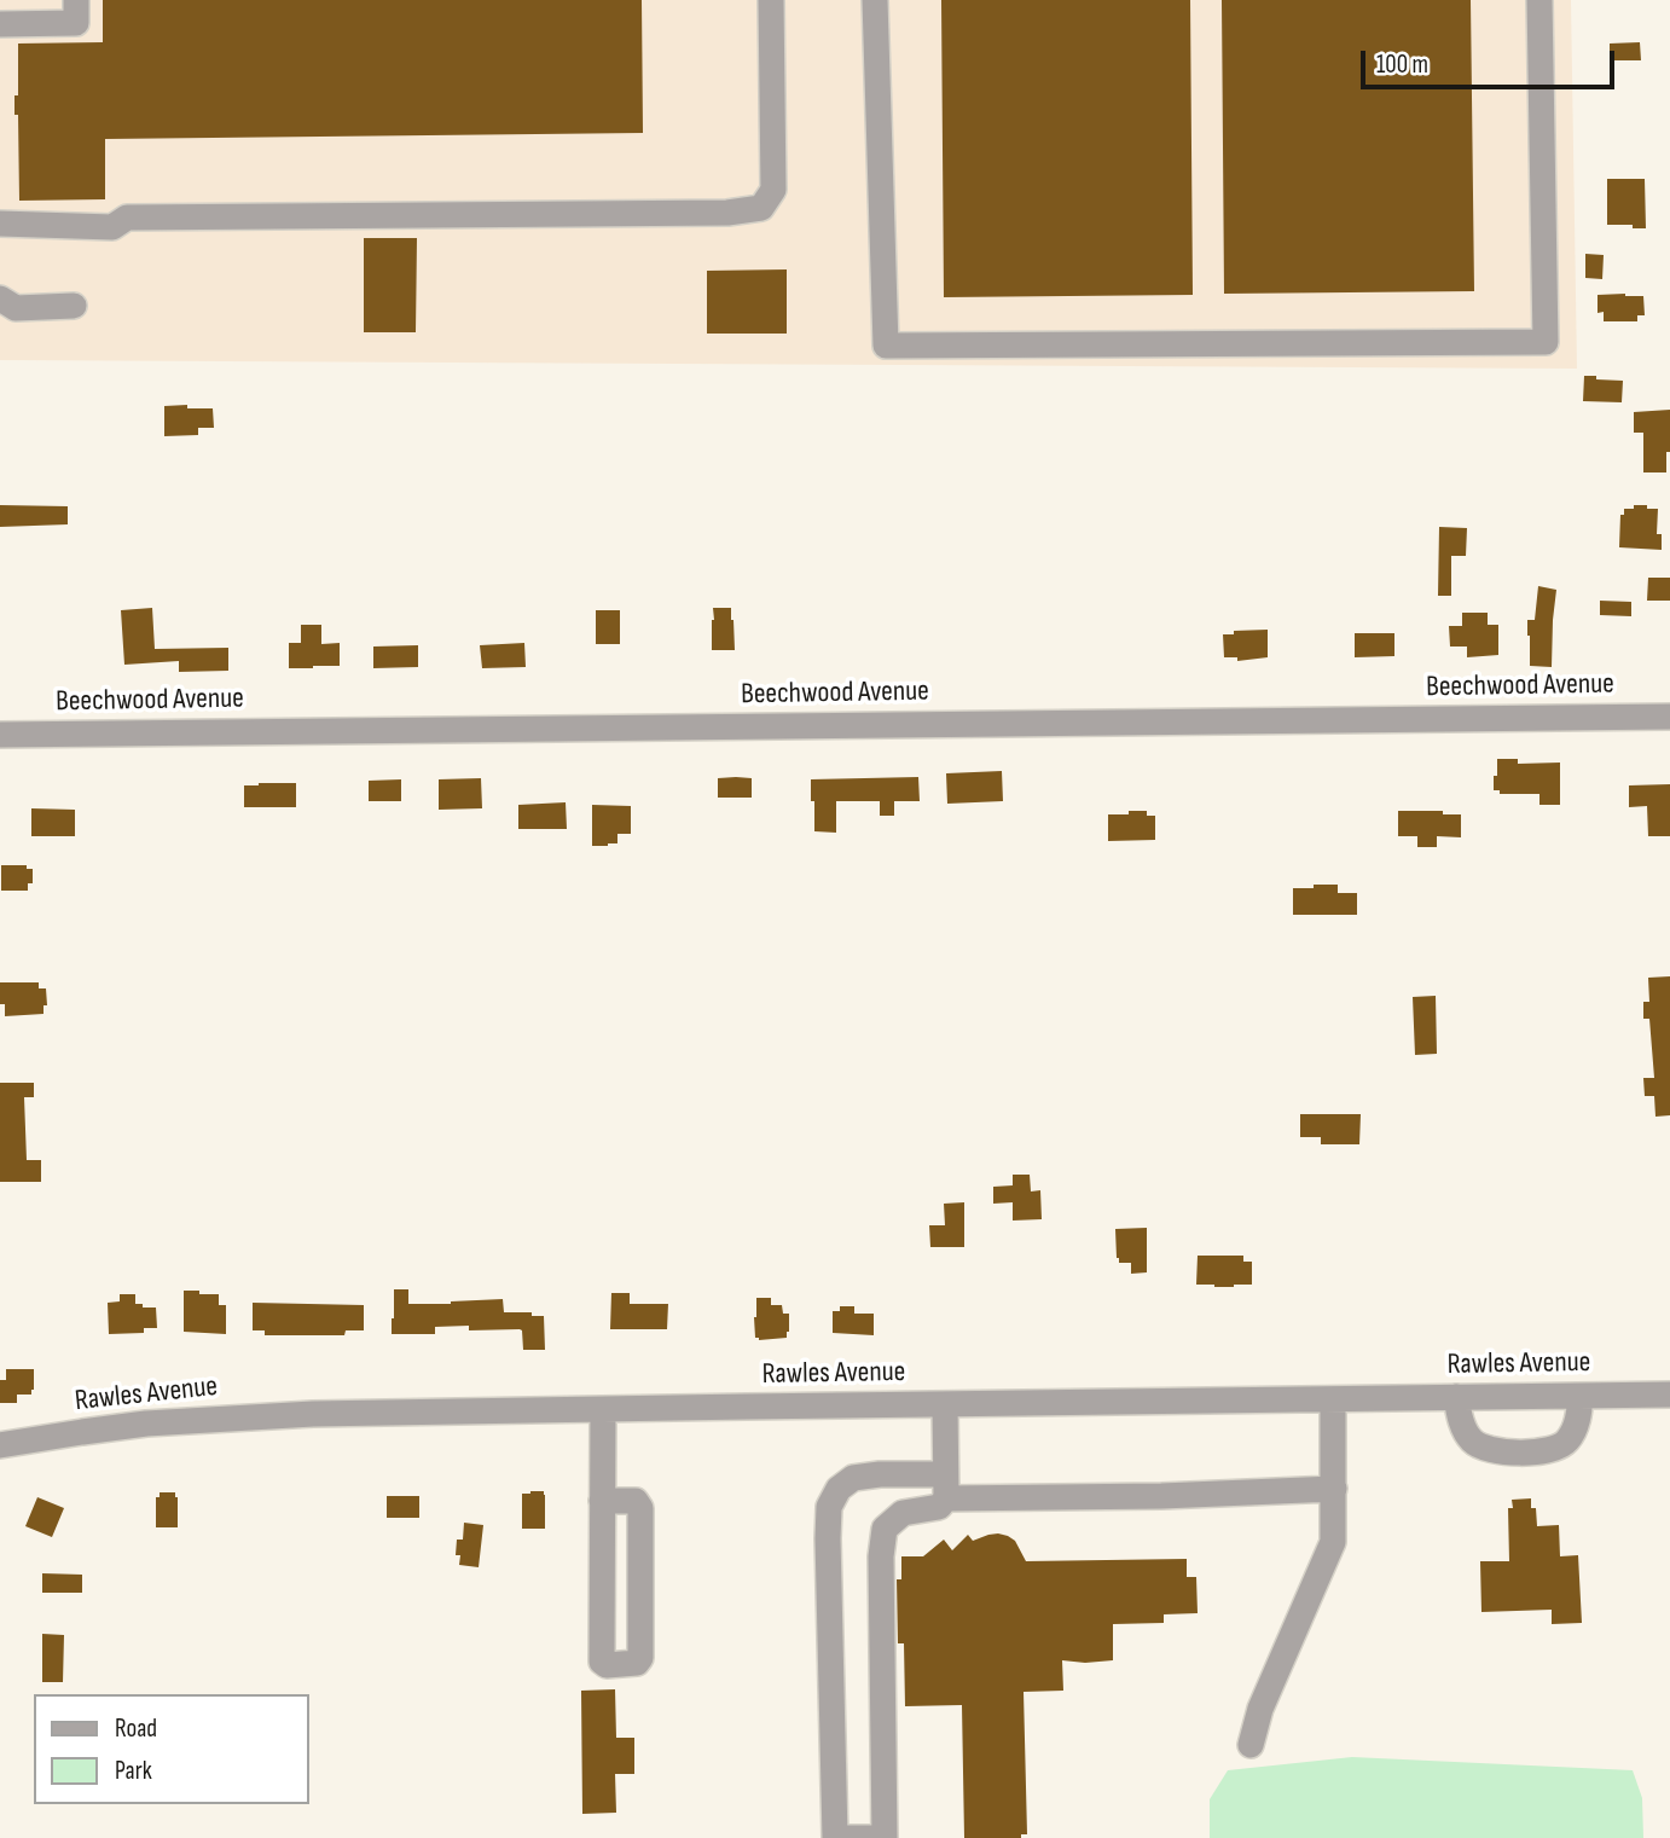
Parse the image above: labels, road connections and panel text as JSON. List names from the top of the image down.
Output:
{
  "streets": {
    "street": ["Beechwood Avenue", "Rawles Avenue"]
  },
  "legend": ["Road", "Park"],
  "scale_bar": "100 m"
}
